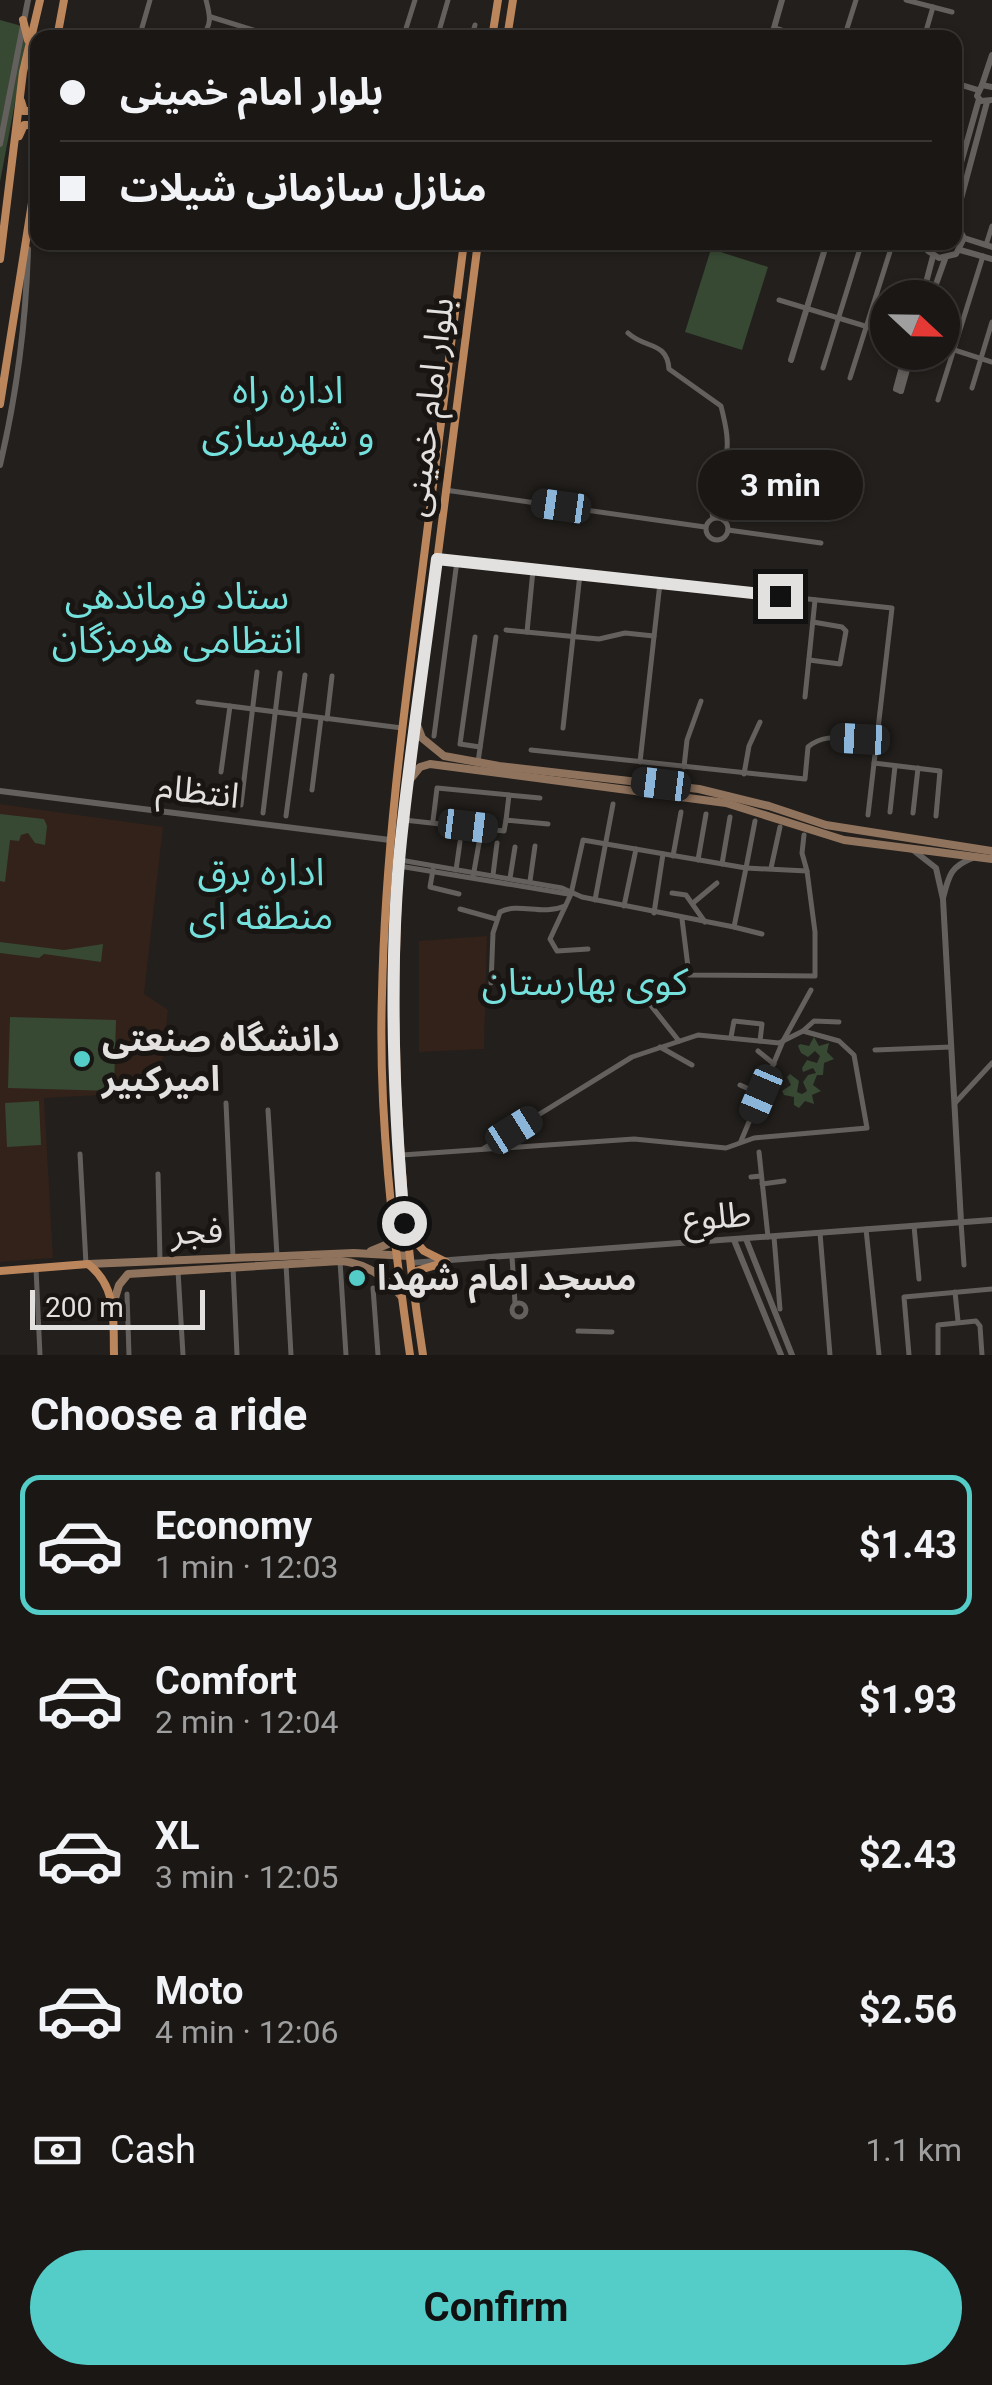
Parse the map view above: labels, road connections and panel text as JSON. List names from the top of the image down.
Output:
{
  "streets": {
    "main road": ["بلوار امام خمینی", "فجر"],
    "street": ["انتظام", "طلوع"]
  },
  "crossings": [
    ["بلوار امام خمینی", "انتظام"],
    ["بلوار امام خمینی", "طلوع"],
    ["بلوار امام خمینی", "فجر"],
    ["طلوع", "فجر"]
  ],
  "districts": [
    "اداره راه و شهرسازی",
    "ستاد فرماندهی انتظامی هرمزگان",
    "اداره برق منطقه ای",
    "کوی بهارستان"
  ],
  "places": ["دانشگاه صنعتی امیرکبیر", "مسجد امام شهدا"],
  "scale_bar": "200 m",
  "north": "right",
  "page": {
    "banner": ["بلوار امام خمینی", "منازل سازمانی شیلات"],
    "bubble": "3 min",
    "scale": "200 m",
    "heading": "Choose a ride",
    "list": [
      {
        "name": "Economy",
        "note": "1 min · 12:03",
        "value": "$1.43"
      },
      {
        "name": "Comfort",
        "note": "2 min · 12:04",
        "value": "$1.93"
      },
      {
        "name": "XL",
        "note": "3 min · 12:05",
        "value": "$2.43"
      },
      {
        "name": "Moto",
        "note": "4 min · 12:06",
        "value": "$2.56"
      }
    ],
    "pay": ["Cash", "1.1 km"],
    "buttons": "Confirm"
  }
}
